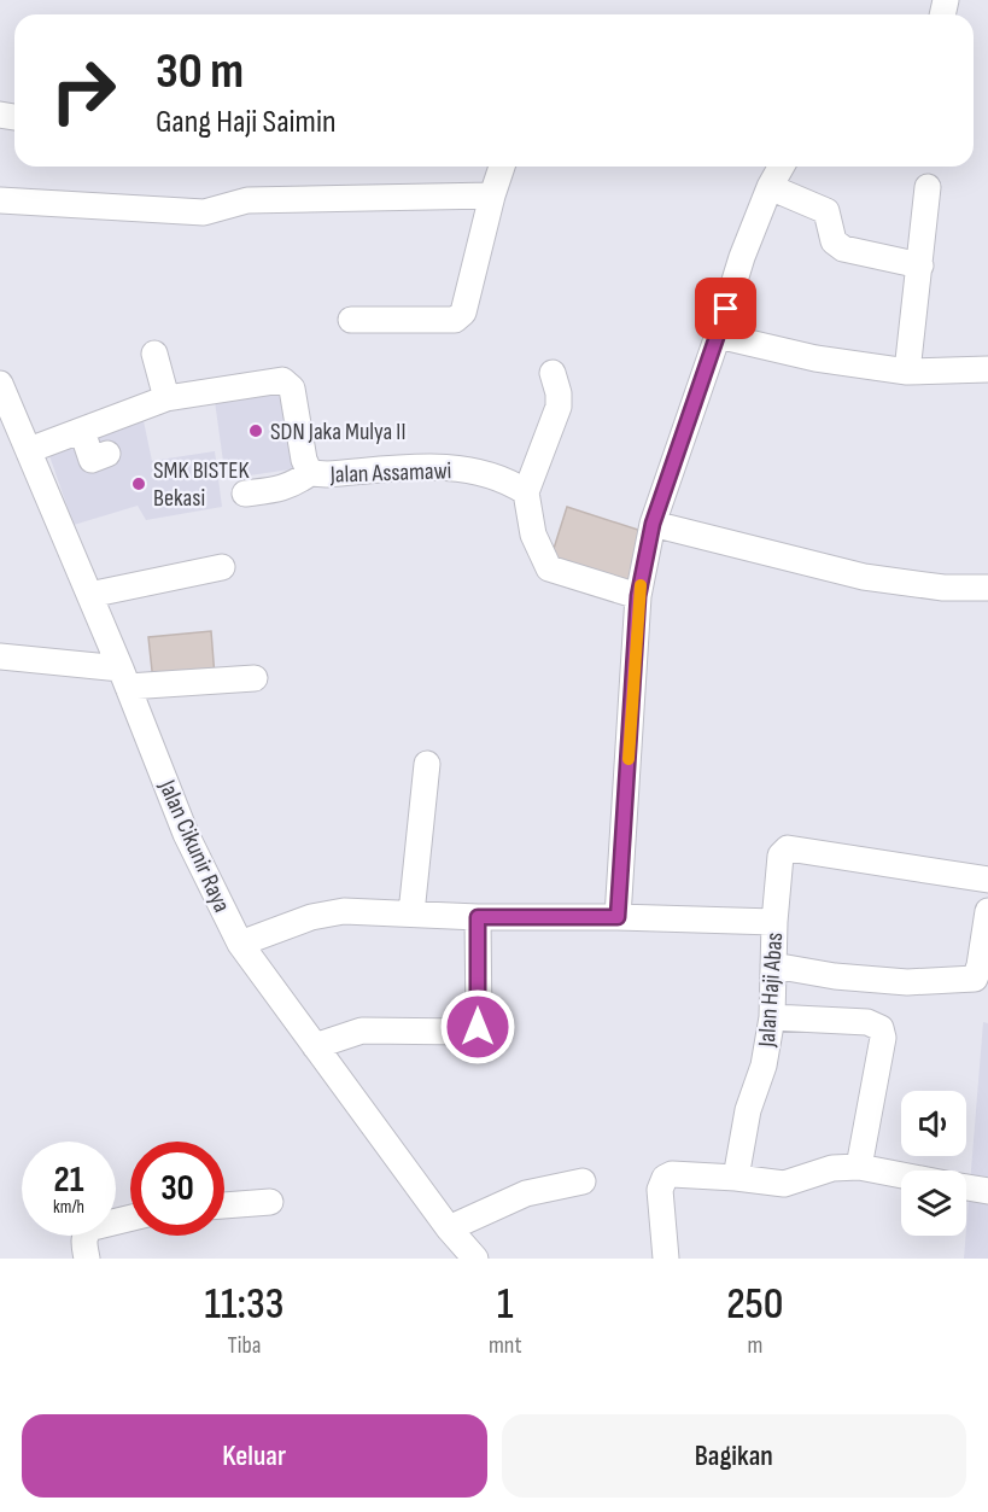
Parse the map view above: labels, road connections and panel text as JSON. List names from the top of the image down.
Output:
{
  "streets": {
    "street": ["Jalan Assamawi", "Jalan Cikunir Raya", "Jalan Haji Abas"]
  },
  "crossings": [
    ["Jalan Assamawi", "Jalan Cikunir Raya"]
  ],
  "places": ["SDN Jaka Mulya II", "SMK BISTEK Bekasi"],
  "page": {
    "turn": ["30 m", "Gang Haji Saimin"],
    "speed": "21 km/h",
    "limit": "30",
    "eta": [
      "11:33",
      "Tiba",
      "1",
      "mnt",
      "250",
      "m"
    ],
    "buttons": ["Keluar", "Bagikan"]
  }
}
